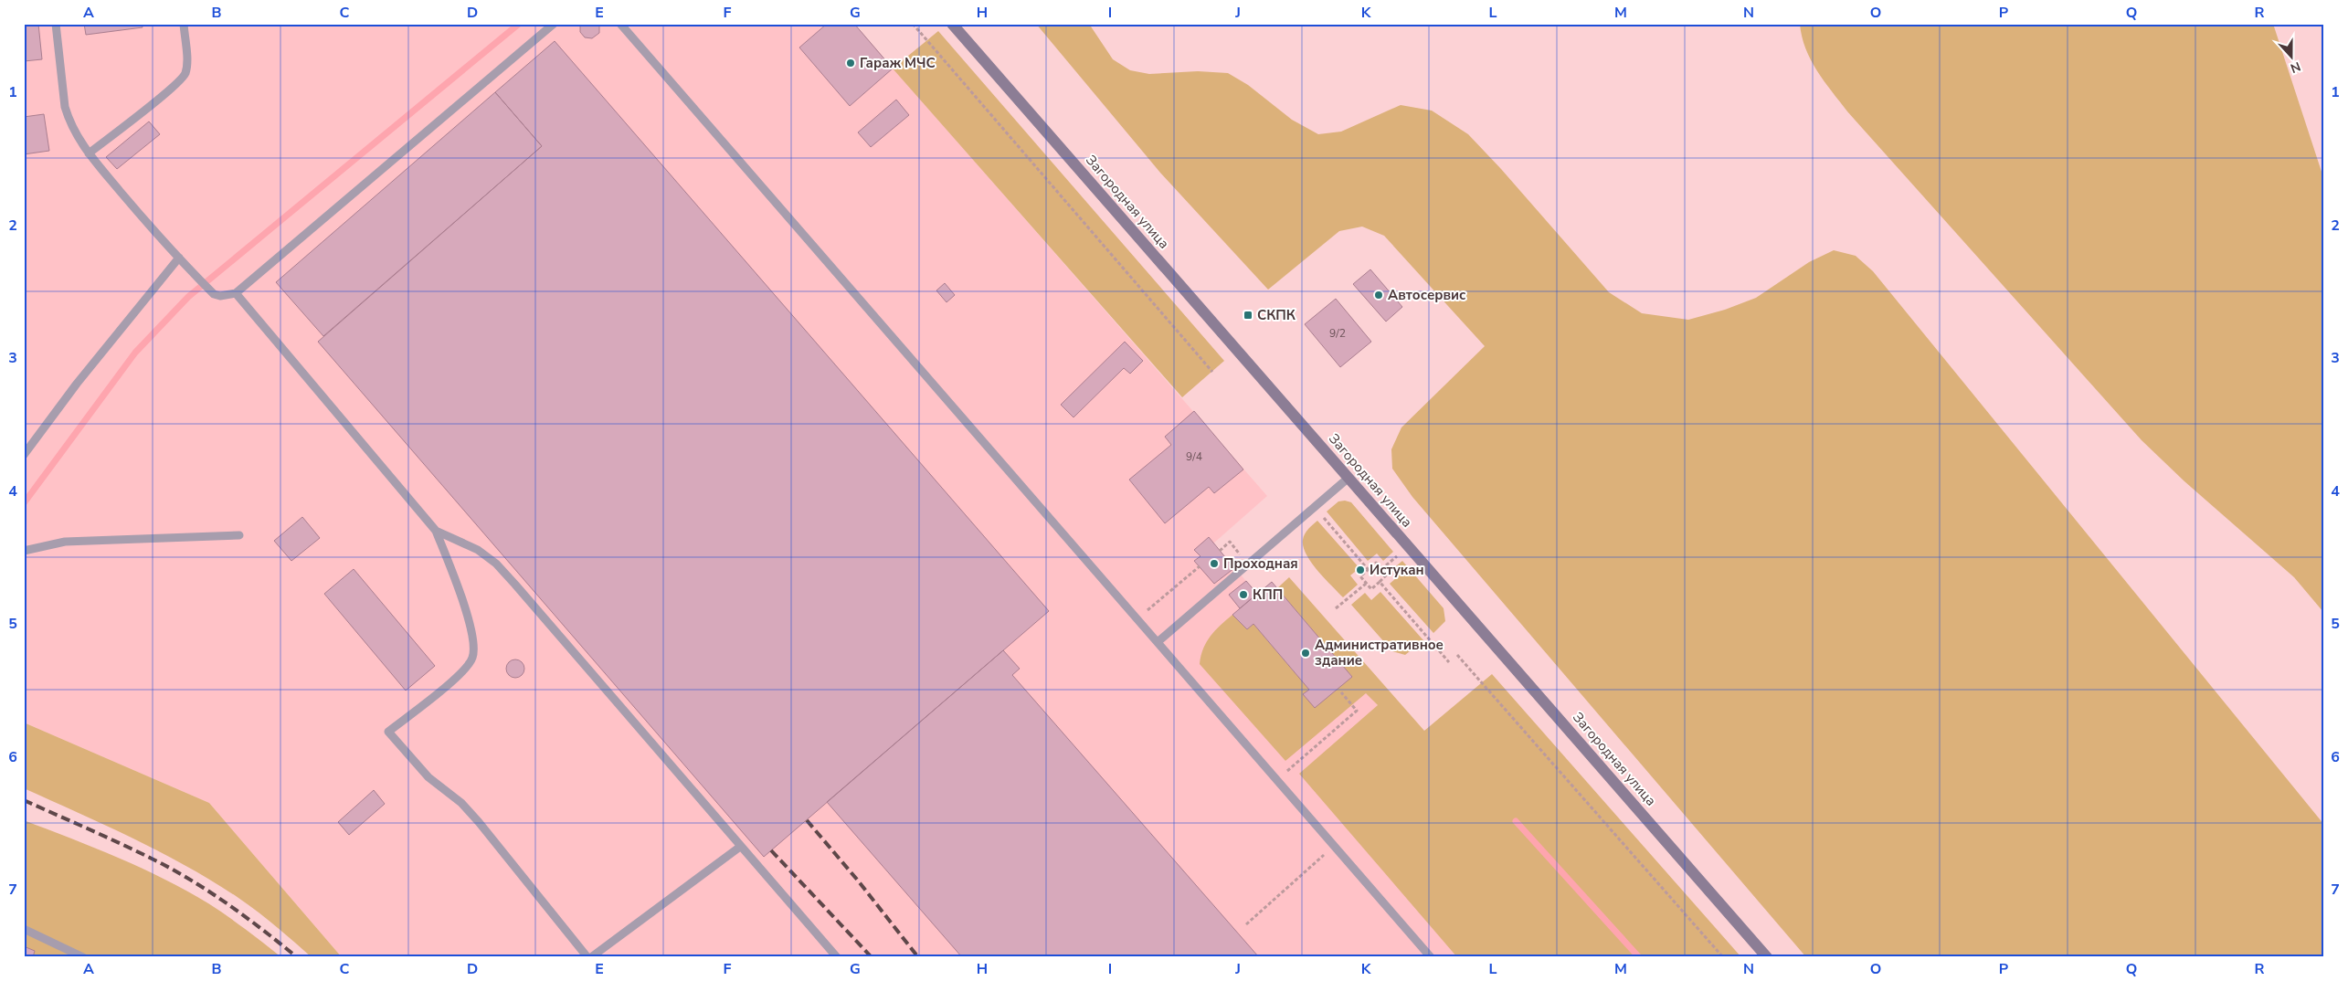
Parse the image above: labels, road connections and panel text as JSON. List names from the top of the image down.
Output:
{
  "streets": {
    "street": ["Загородная улица"]
  },
  "places": {
    "other": [
      "Гараж МЧС",
      "Автосервис",
      "Проходная",
      "Истукан",
      "КПП",
      "Административное здание"
    ],
    "transit": ["СКПК"]
  },
  "house_numbers": ["9/2", "9/4"],
  "north": "bottom",
  "grid": {
    "columns": [
      "A",
      "B",
      "C",
      "D",
      "E",
      "F",
      "G",
      "H",
      "I",
      "J",
      "K",
      "L",
      "M",
      "N",
      "O",
      "P",
      "Q",
      "R"
    ],
    "rows": [
      "1",
      "2",
      "3",
      "4",
      "5",
      "6",
      "7"
    ]
  }
}
